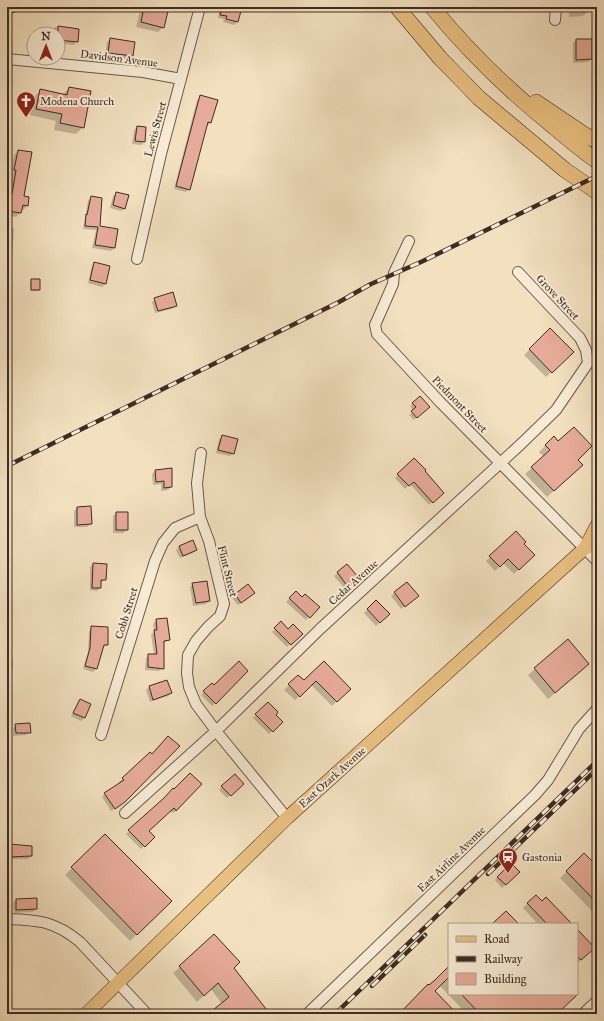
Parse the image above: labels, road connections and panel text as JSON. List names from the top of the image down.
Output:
{
  "streets": {
    "main road": ["East Ozark Avenue"],
    "street": [
      "Davidson Avenue",
      "Lewis Street",
      "Grove Street",
      "Piedmont Street",
      "Flint Street",
      "Cedar Avenue",
      "Cobb Street",
      "East Airline Avenue"
    ]
  },
  "crossings": [
    ["Davidson Avenue", "Lewis Street"],
    ["Grove Street", "Cedar Avenue"],
    ["Piedmont Street", "Cedar Avenue"],
    ["Piedmont Street", "East Ozark Avenue"],
    ["Flint Street", "Cedar Avenue"],
    ["Flint Street", "Cobb Street"],
    ["Flint Street", "East Ozark Avenue"]
  ],
  "places": {
    "church": ["Modena Church"],
    "station": ["Gastonia"]
  },
  "legend": ["Road", "Railway", "Building"],
  "north": "top"
}
